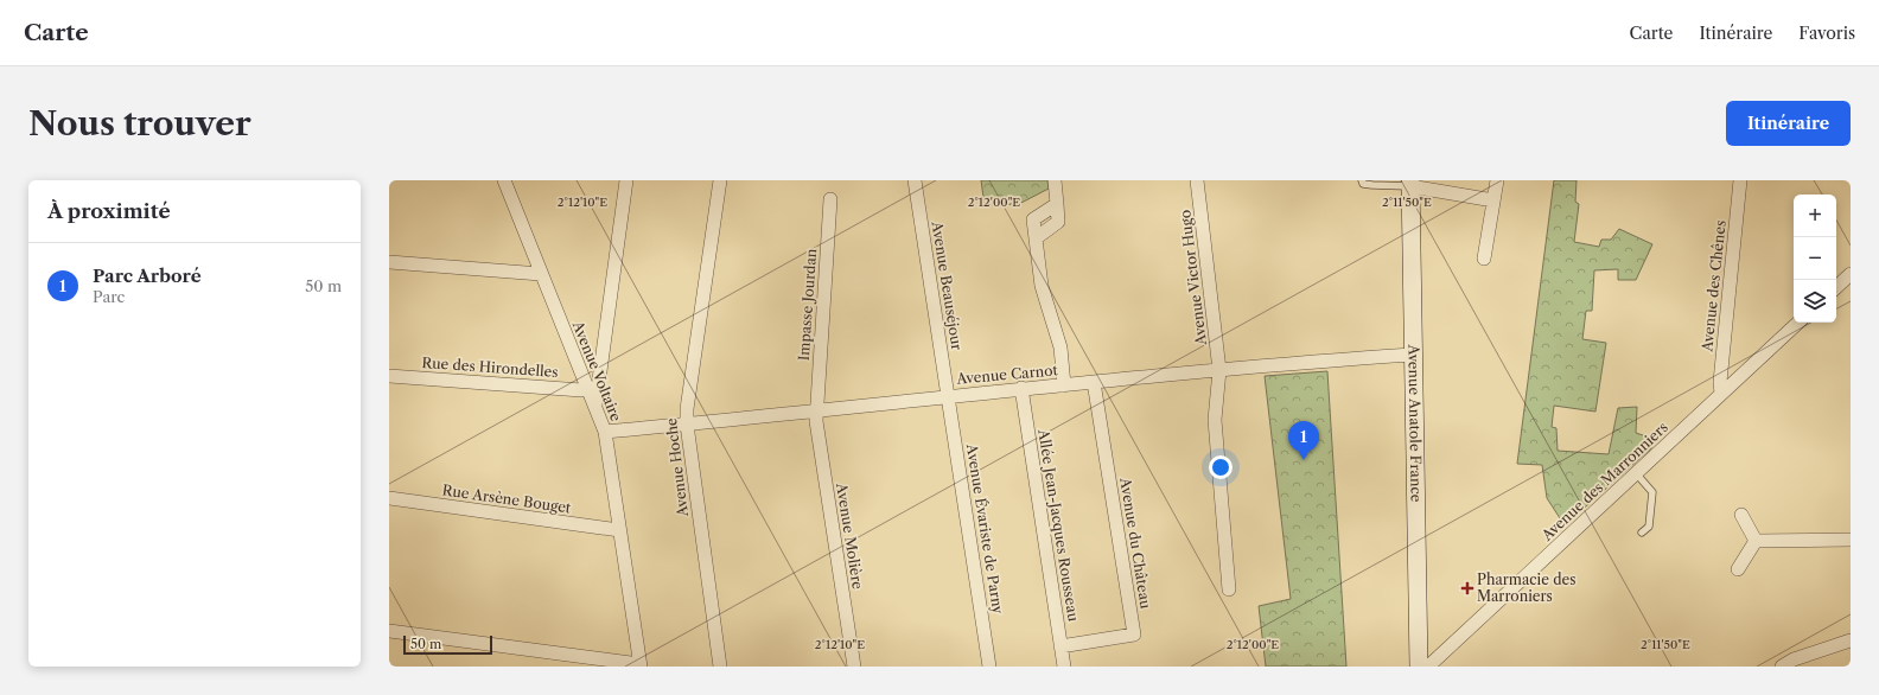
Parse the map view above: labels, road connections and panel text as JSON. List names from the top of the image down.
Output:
{
  "streets": {
    "street": [
      "Avenue Victor Hugo",
      "Avenue Beauséjour",
      "Avenue des Chênes",
      "Impasse Jourdan",
      "Rue des Hirondelles",
      "Avenue Voltaire",
      "Avenue Carnot",
      "Avenue Anatole France",
      "Avenue Hoche",
      "Avenue des Marronniers",
      "Rue Arsène Bouget",
      "Allée Jean-Jacques Rousseau",
      "Avenue Évariste de Parny",
      "Avenue Molière",
      "Avenue du Château"
    ]
  },
  "crossings": [
    ["Avenue Victor Hugo", "Avenue Carnot"],
    ["Avenue Beauséjour", "Avenue Carnot"],
    ["Avenue Beauséjour", "Avenue Évariste de Parny"],
    ["Avenue des Chênes", "Avenue des Marronniers"],
    ["Impasse Jourdan", "Avenue Carnot"],
    ["Impasse Jourdan", "Avenue Molière"],
    ["Rue des Hirondelles", "Avenue Voltaire"],
    ["Avenue Voltaire", "Avenue Carnot"],
    ["Avenue Voltaire", "Rue Arsène Bouget"],
    ["Avenue Carnot", "Avenue Anatole France"],
    ["Avenue Carnot", "Avenue Hoche"],
    ["Avenue Carnot", "Allée Jean-Jacques Rousseau"],
    ["Avenue Carnot", "Avenue Évariste de Parny"],
    ["Avenue Carnot", "Avenue Molière"],
    ["Avenue Carnot", "Avenue du Château"],
    ["Allée Jean-Jacques Rousseau", "Avenue du Château"]
  ],
  "places": {
    "health": ["Pharmacie des Marroniers"]
  },
  "scale_bar": "50 m",
  "page": {
    "header": "Carte",
    "nav": ["Carte", "Itinéraire", "Favoris"],
    "buttons": "Itinéraire",
    "title": "Nous trouver",
    "heading": "À proximité",
    "map_buttons": ["+", "−"],
    "list": [
      {
        "mark": "1",
        "name": "Parc Arboré",
        "note": "Parc",
        "value": "50 m"
      }
    ],
    "pins": "1",
    "scale": "50 m"
  },
  "coordinates": ["2°12'10\"E", "2°12'00\"E", "2°11'50\"E"]
}
